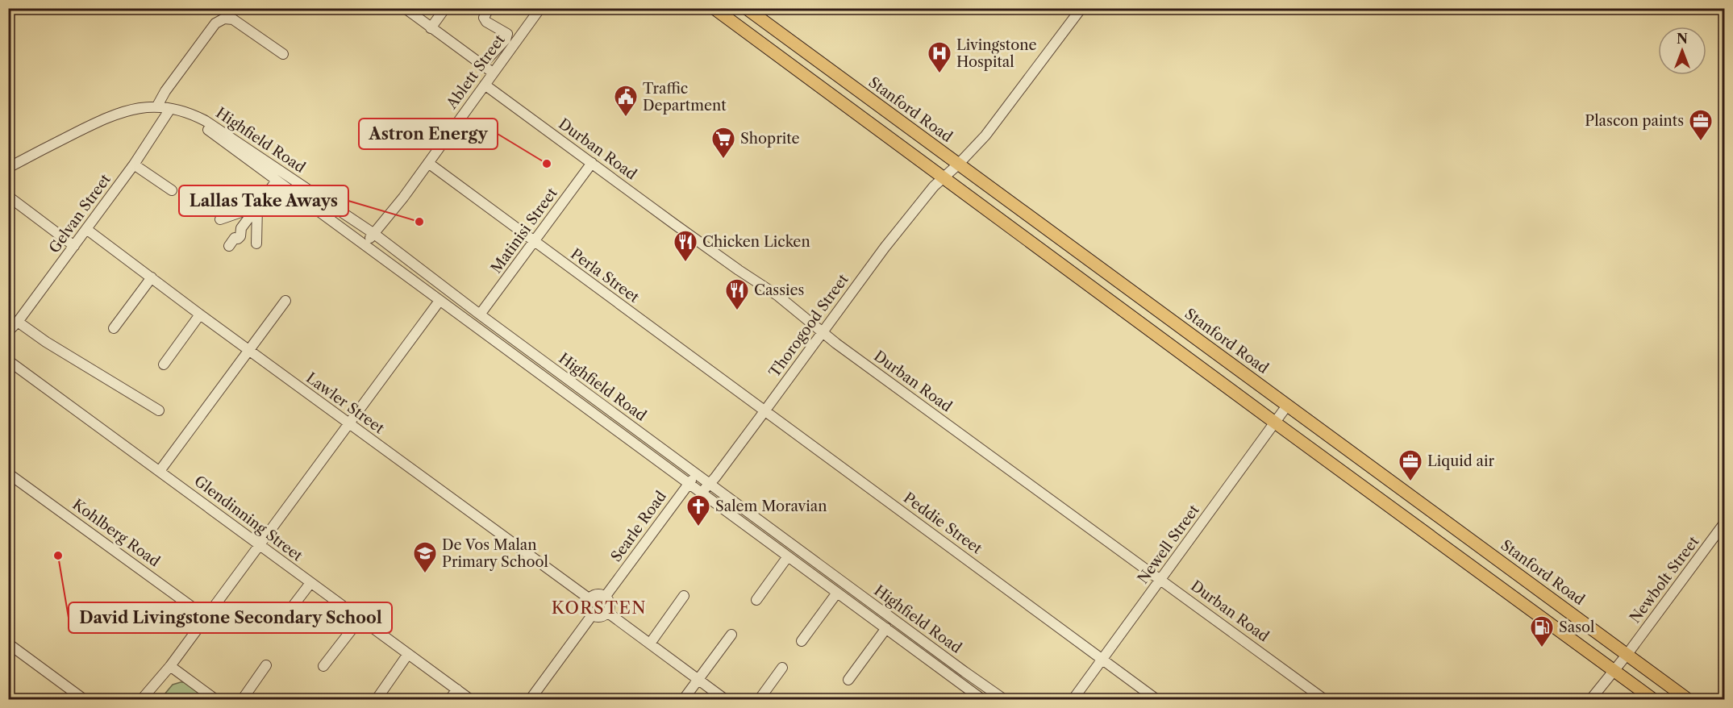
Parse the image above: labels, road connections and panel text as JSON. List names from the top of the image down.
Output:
{
  "streets": {
    "main road": ["Stanford Road"],
    "street": [
      "Ablett Street",
      "Highfield Road",
      "Durban Road",
      "Gelvan Street",
      "Matinisi Street",
      "Perla Street",
      "Thorogood Street",
      "Lawler Street",
      "Glendinning Street",
      "Peddie Street",
      "Searle Road",
      "Kohlberg Road",
      "Newell Street",
      "Newbolt Street"
    ]
  },
  "crossings": [
    ["Ablett Street", "Highfield Road"],
    ["Ablett Street", "Durban Road"],
    ["Ablett Street", "Perla Street"],
    ["Stanford Road", "Thorogood Street"],
    ["Stanford Road", "Newell Street"],
    ["Stanford Road", "Newbolt Street"],
    ["Highfield Road", "Gelvan Street"],
    ["Highfield Road", "Matinisi Street"],
    ["Highfield Road", "Thorogood Street"],
    ["Highfield Road", "Searle Road"],
    ["Durban Road", "Matinisi Street"],
    ["Durban Road", "Thorogood Street"],
    ["Durban Road", "Newell Street"],
    ["Gelvan Street", "Lawler Street"],
    ["Matinisi Street", "Perla Street"],
    ["Perla Street", "Thorogood Street"],
    ["Perla Street", "Peddie Street"],
    ["Thorogood Street", "Peddie Street"],
    ["Lawler Street", "Searle Road"],
    ["Peddie Street", "Newell Street"]
  ],
  "districts": ["KORSTEN"],
  "places": {
    "hospital": ["Livingstone Hospital"],
    "public building": ["Traffic Department"],
    "office": ["Plascon paints", "Liquid air"],
    "supermarket": ["Shoprite"],
    "other": ["Astron Energy", "Lallas Take Aways", "David Livingstone Secondary School"],
    "restaurant": ["Chicken Licken", "Cassies"],
    "church": ["Salem Moravian"],
    "school or university": ["De Vos Malan Primary School"],
    "fuel station": ["Sasol"]
  },
  "north": "top"
}
